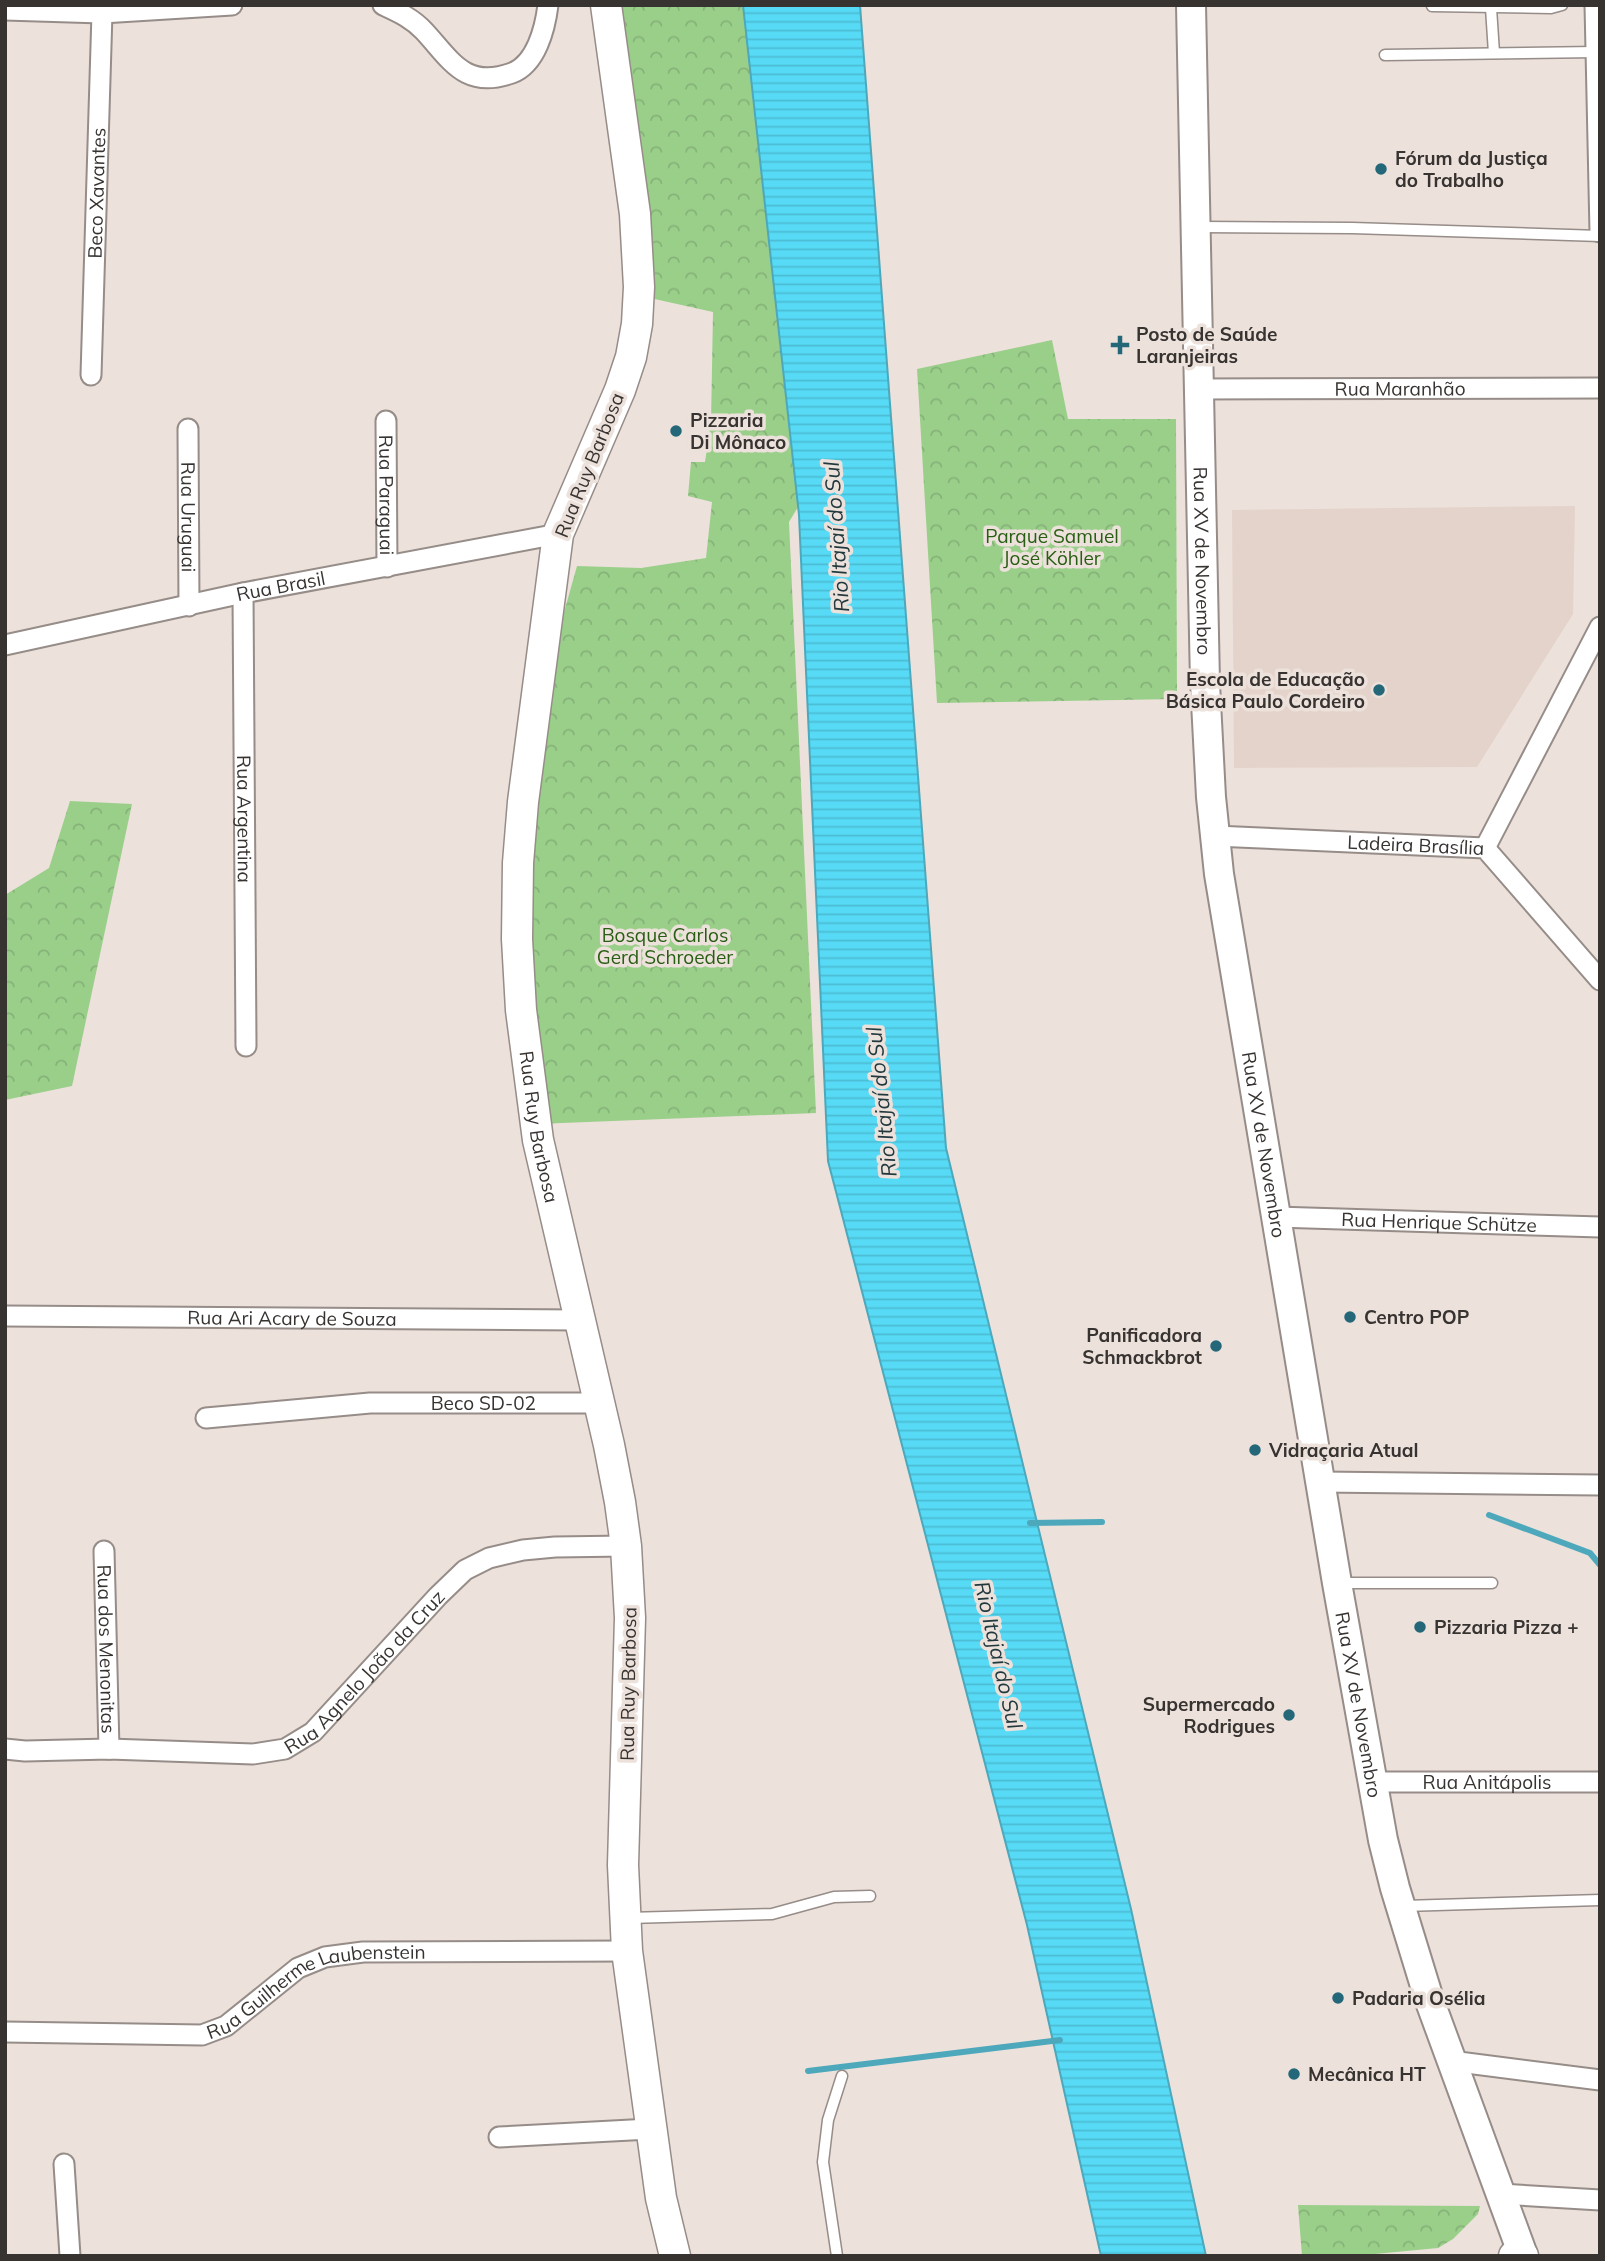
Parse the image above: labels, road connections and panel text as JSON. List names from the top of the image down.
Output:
{
  "streets": {
    "main road": ["Rua Ruy Barbosa", "Rua XV de Novembro"],
    "street": [
      "Beco Xavantes",
      "Rua Maranhão",
      "Rua Paraguai",
      "Rua Uruguai",
      "Rua Brasil",
      "Rua Argentina",
      "Ladeira Brasília",
      "Rua Henrique Schütze",
      "Rua Ari Acary de Souza",
      "Beco SD-02",
      "Rua dos Menonitas",
      "Rua Agnelo João da Cruz",
      "Rua Anitápolis",
      "Rua Guilherme Laubenstein"
    ]
  },
  "crossings": [
    ["Rua Maranhão", "Rua XV de Novembro"],
    ["Rua Ruy Barbosa", "Rua Brasil"],
    ["Rua Ruy Barbosa", "Rua Ari Acary de Souza"],
    ["Rua Ruy Barbosa", "Beco SD-02"],
    ["Rua Ruy Barbosa", "Rua Agnelo João da Cruz"],
    ["Rua Ruy Barbosa", "Rua Guilherme Laubenstein"],
    ["Rua Paraguai", "Rua Brasil"],
    ["Rua Uruguai", "Rua Brasil"],
    ["Rua XV de Novembro", "Ladeira Brasília"],
    ["Rua XV de Novembro", "Rua Henrique Schütze"],
    ["Rua XV de Novembro", "Rua Anitápolis"],
    ["Rua Brasil", "Rua Argentina"],
    ["Rua dos Menonitas", "Rua Agnelo João da Cruz"]
  ],
  "water": ["Rio Itajaí do Sul"],
  "parks": ["Parque Samuel José Köhler", "Bosque Carlos Gerd Schroeder"],
  "places": {
    "other": [
      "Fórum da Justiça do Trabalho",
      "Pizzaria Di Mônaco",
      "Escola de Educação Básica Paulo Cordeiro",
      "Centro POP",
      "Panificadora Schmackbrot",
      "Vidraçaria Atual",
      "Pizzaria Pizza +",
      "Supermercado Rodrigues",
      "Padaria Osélia",
      "Mecânica HT"
    ],
    "health": ["Posto de Saúde Laranjeiras"]
  }
}
